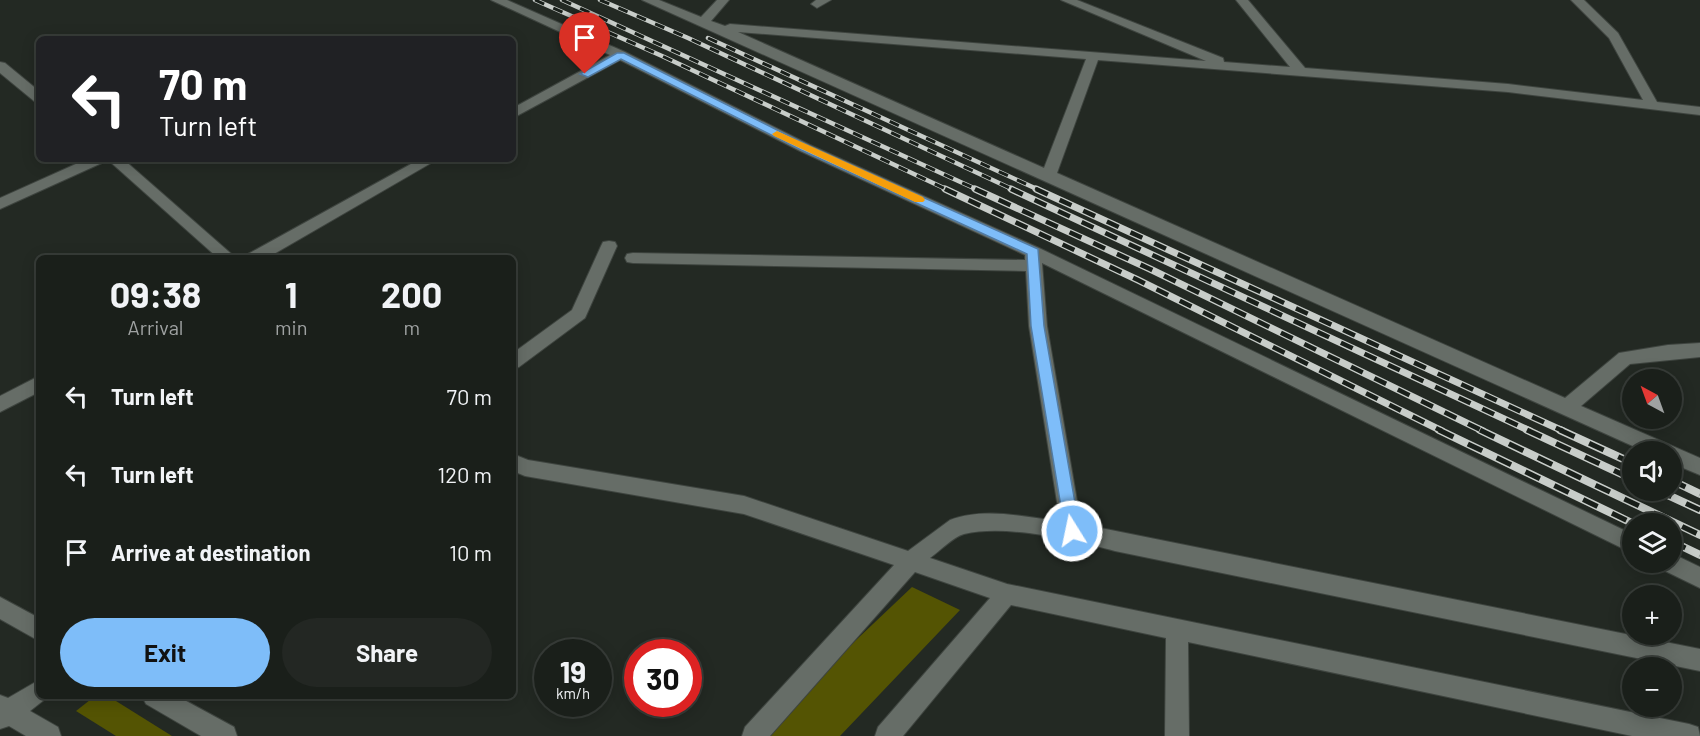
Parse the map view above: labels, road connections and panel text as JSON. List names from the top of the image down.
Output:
{
  "north": "top left",
  "page": {
    "turn": ["70 m", "Turn left"],
    "eta": [
      "09:38",
      "Arrival",
      "1",
      "min",
      "200",
      "m"
    ],
    "list": [
      {
        "name": "Turn left",
        "value": "70 m"
      },
      {
        "name": "Turn left",
        "value": "120 m"
      },
      {
        "name": "Arrive at destination",
        "value": "10 m"
      }
    ],
    "map_buttons": ["+", "−"],
    "buttons": ["Exit", "Share"],
    "speed": "19 km/h",
    "limit": "30"
  }
}
